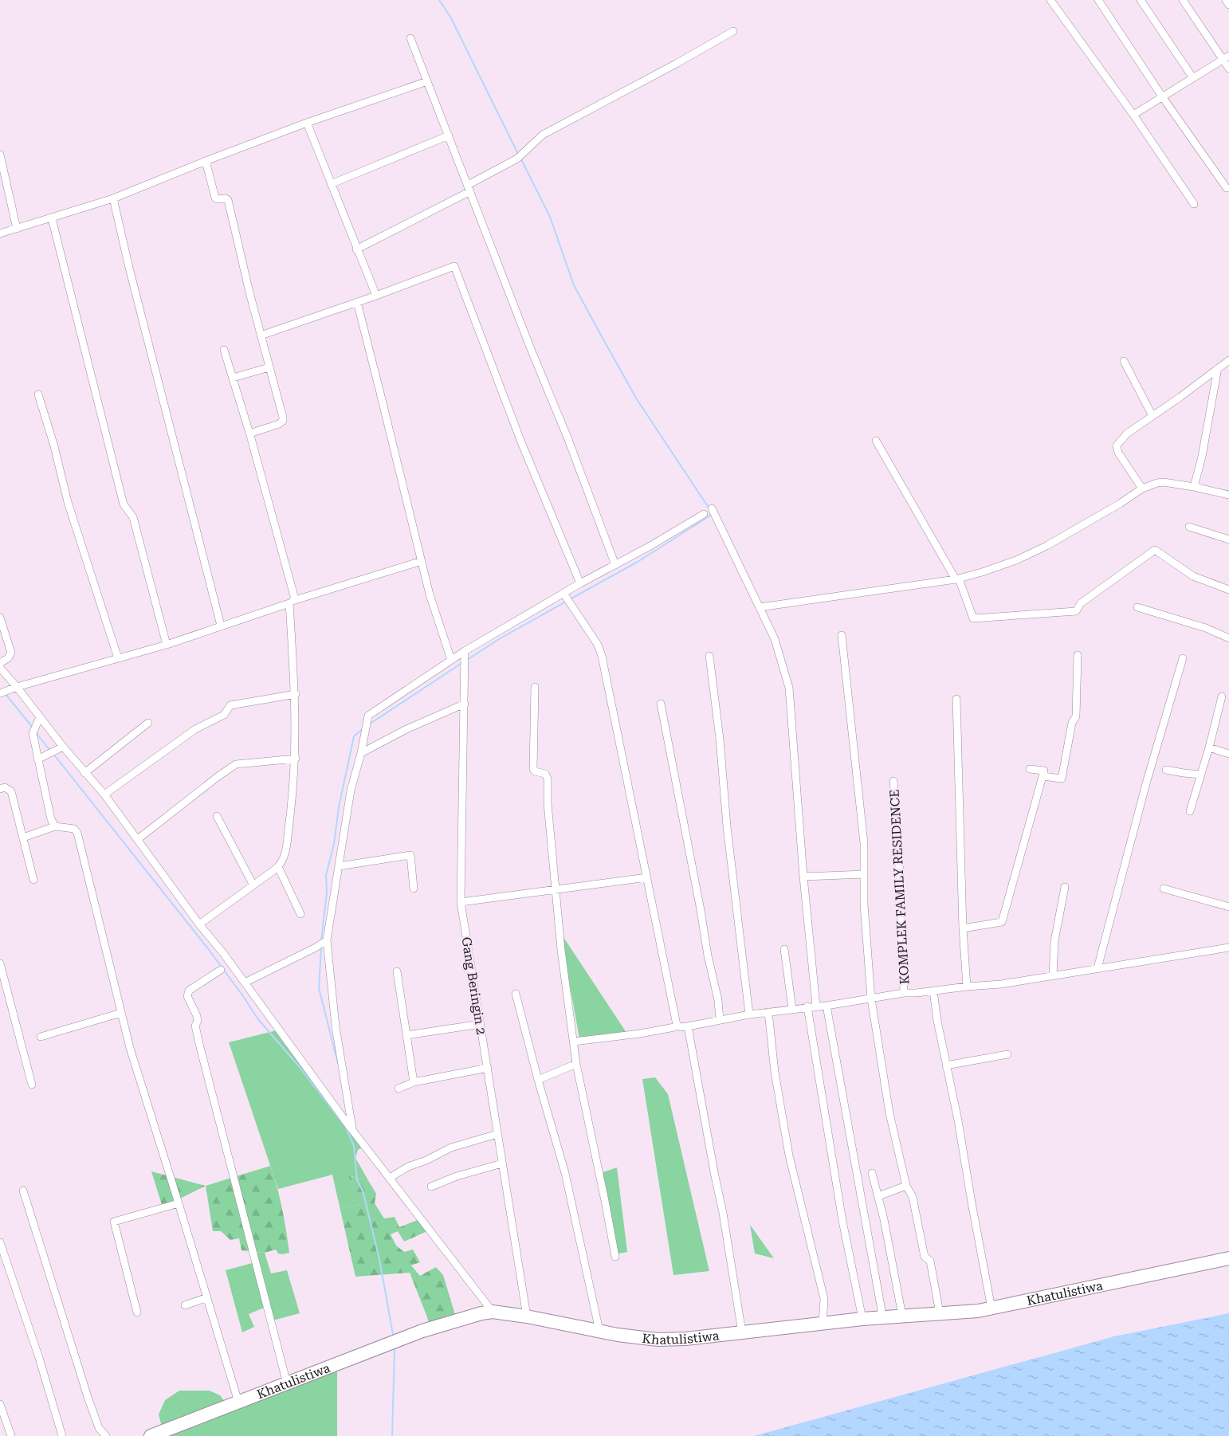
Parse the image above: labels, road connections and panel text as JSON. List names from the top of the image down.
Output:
{
  "streets": {
    "highway": ["Khatulistiwa"],
    "street": ["KOMPLEK FAMILY RESIDENCE", "Gang Beringin 2"]
  },
  "crossings": [
    ["Gang Beringin 2", "Khatulistiwa"]
  ]
}
